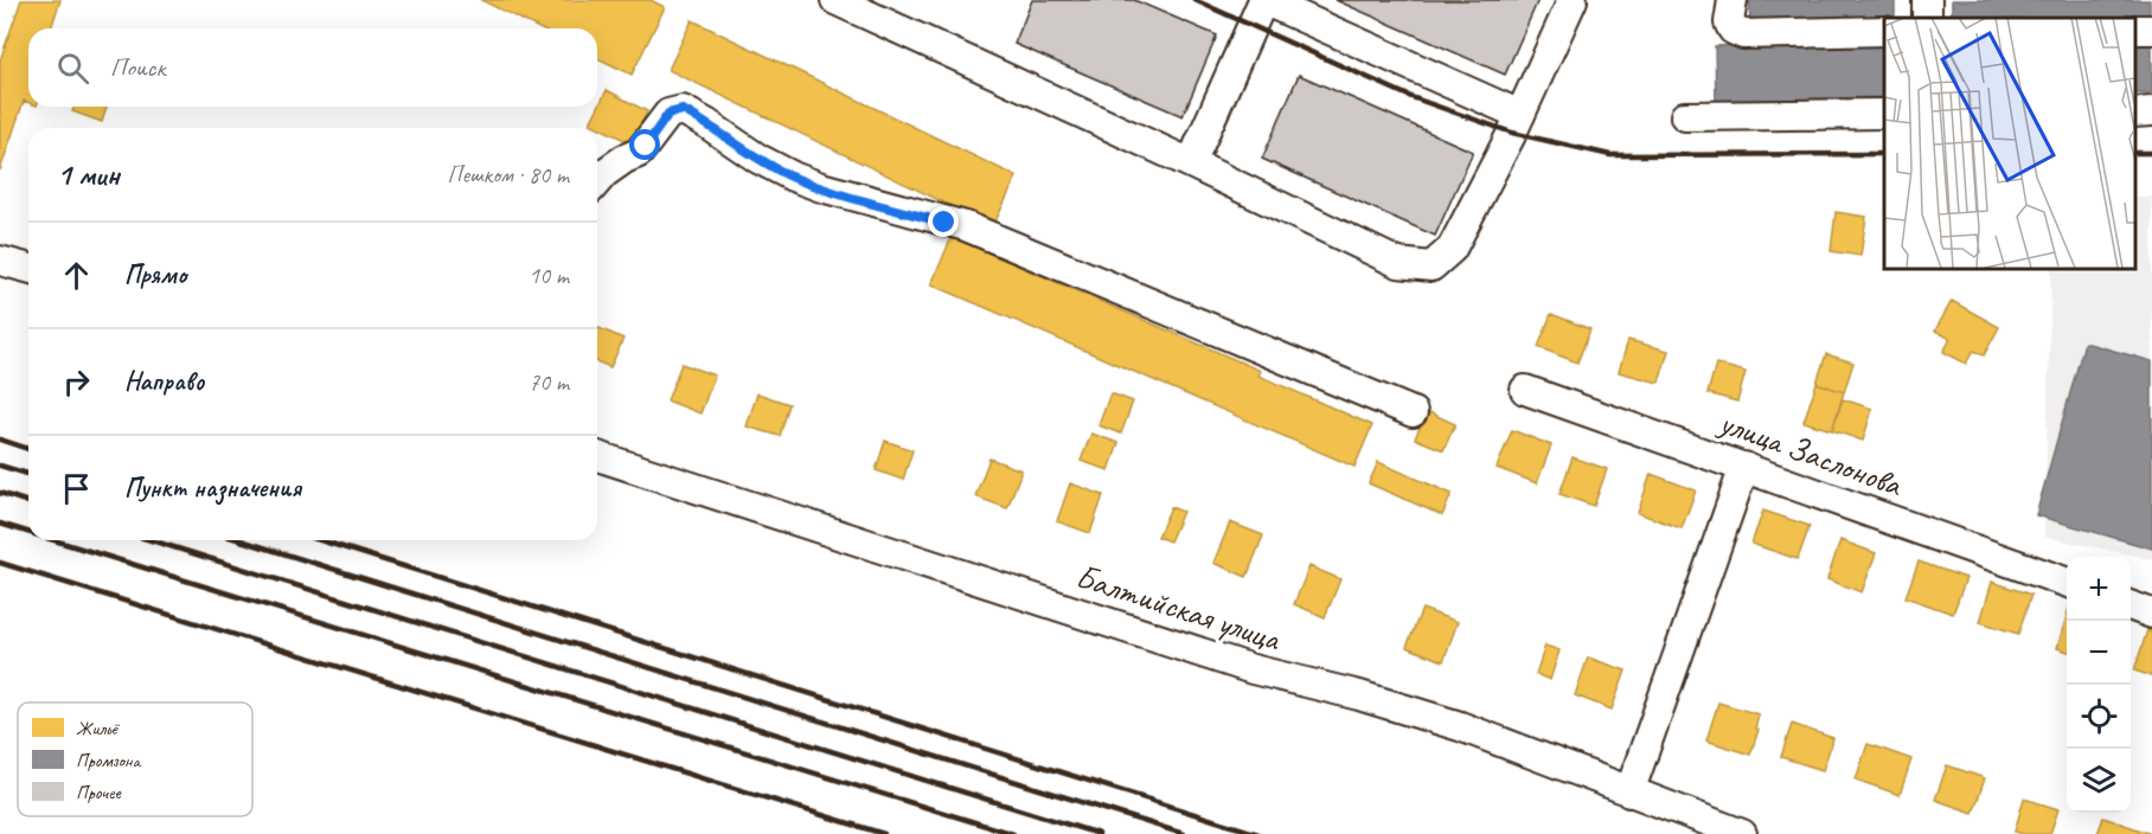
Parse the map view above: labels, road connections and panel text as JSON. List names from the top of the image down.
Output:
{
  "streets": {
    "street": ["улица Заслонова", "Балтийская улица"]
  },
  "legend": ["Жильё", "Промзона", "Прочее"],
  "page": {
    "search": "Поиск",
    "heading": ["1 мин", "Пешком · 80 m"],
    "list": [
      ["Прямо", "10 m"],
      ["Направо", "70 m"],
      "Пункт назначения"
    ],
    "map_buttons": ["+", "−"]
  }
}
